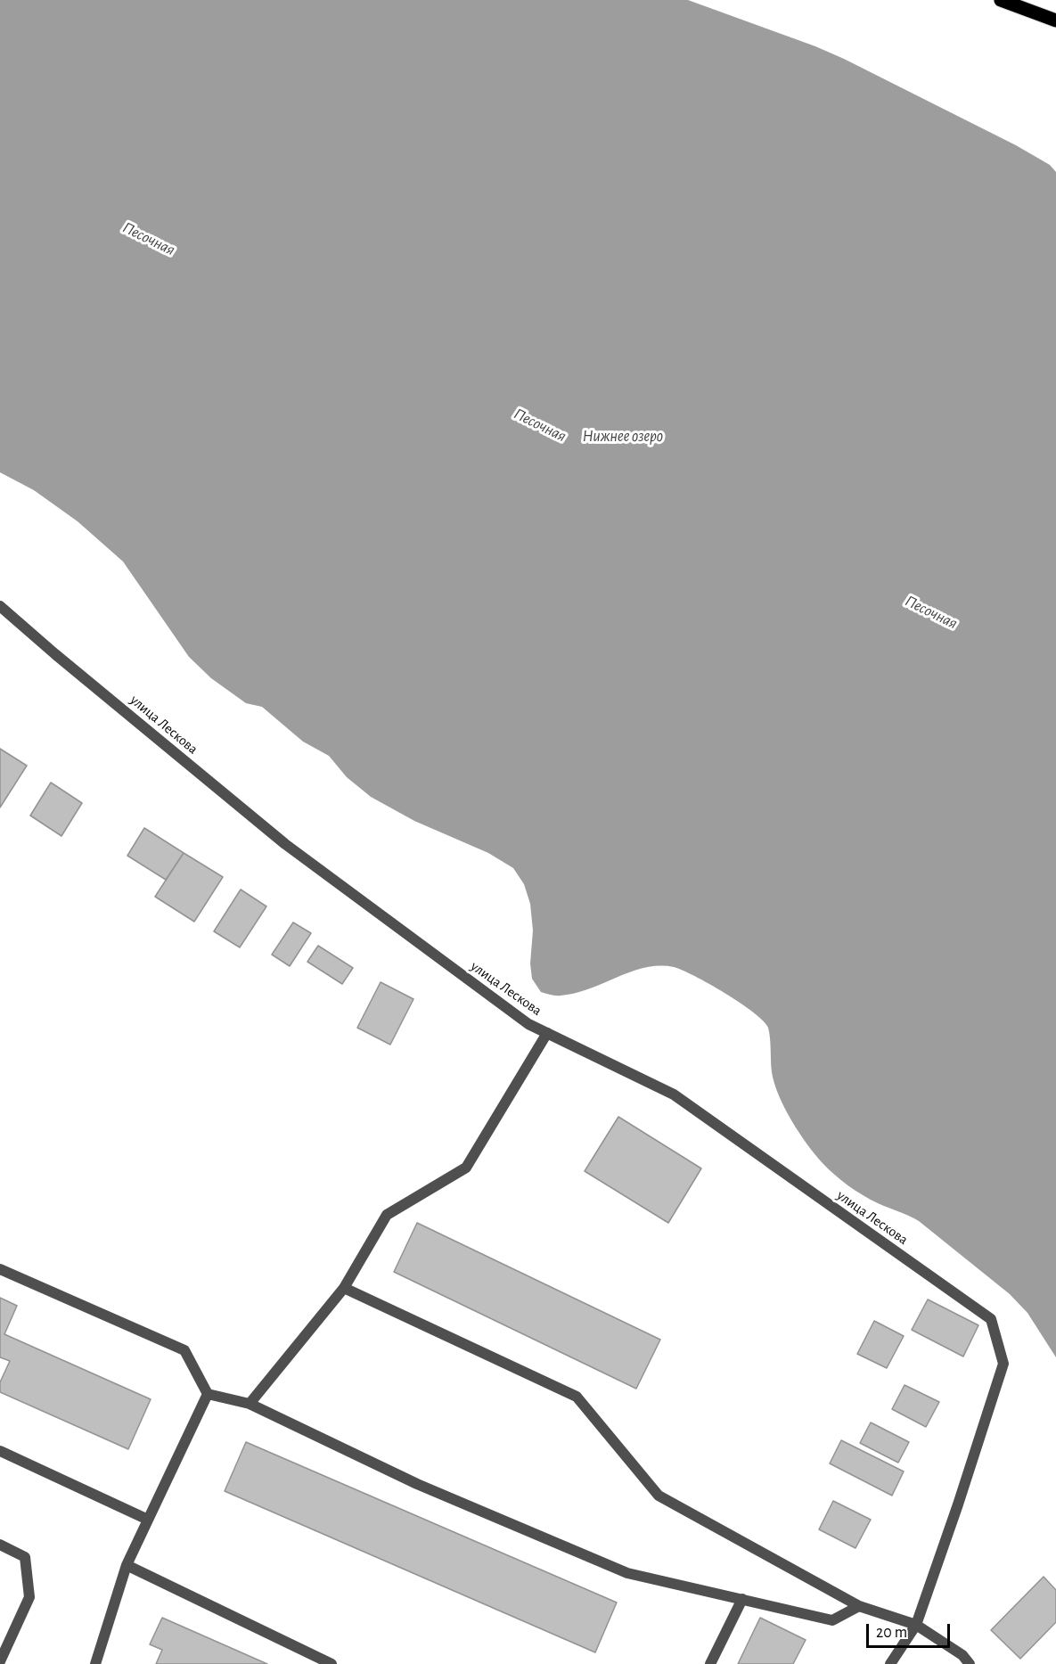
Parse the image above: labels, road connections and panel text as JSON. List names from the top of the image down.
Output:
{
  "streets": {
    "street": ["улица Лескова"]
  },
  "water": ["Песочная", "Нижнее озеро"],
  "scale_bar": "20 m"
}
